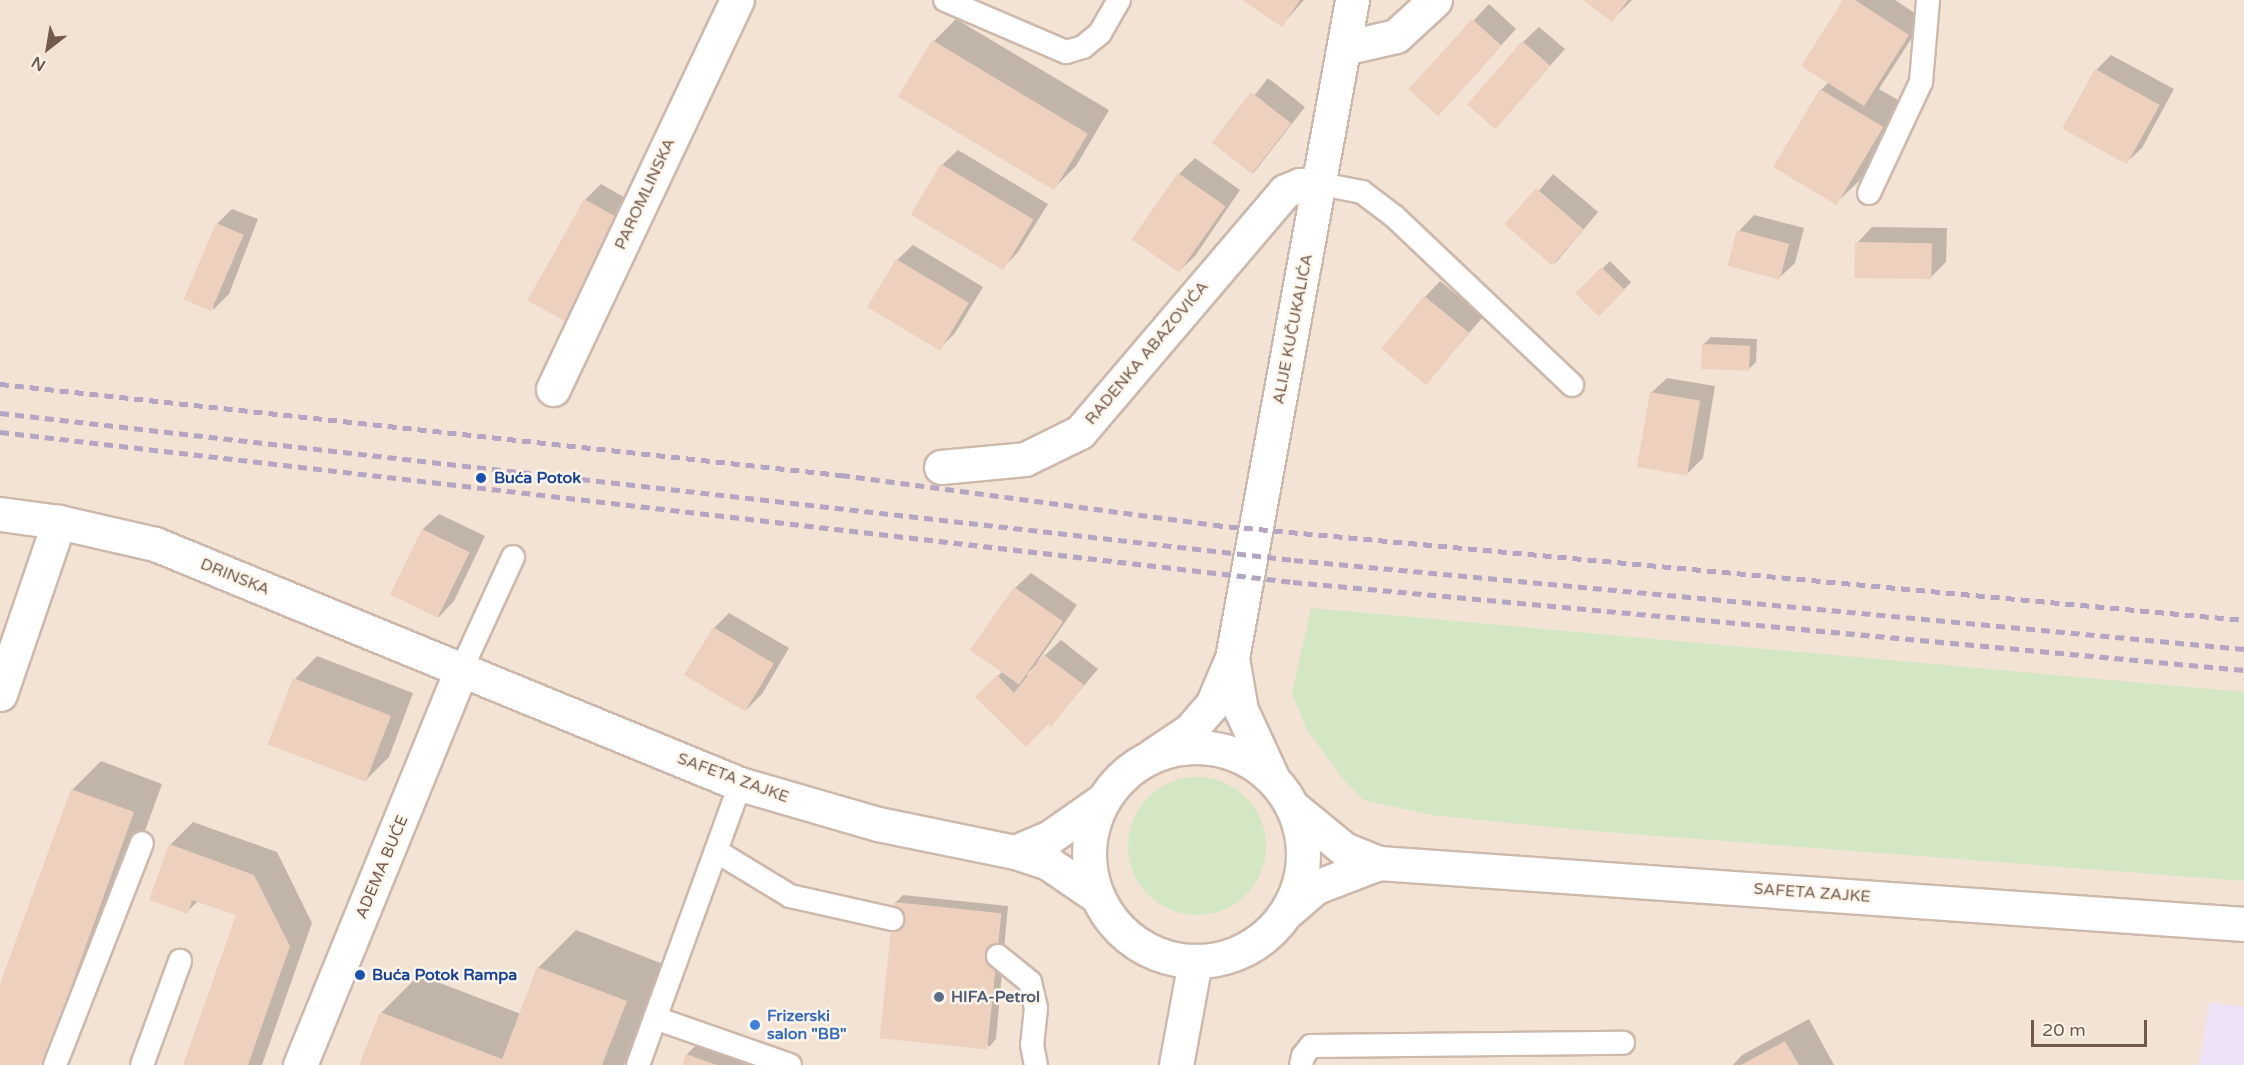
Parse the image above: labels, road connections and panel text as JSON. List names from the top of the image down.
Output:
{
  "streets": {
    "main road": [
      "PAROMLINSKA",
      "ALIJE KUČUKALIĆA",
      "RADENKA ABAZOVIĆA",
      "DRINSKA",
      "SAFETA ZAJKE",
      "ADEMA BUĆE"
    ]
  },
  "crossings": [
    ["ALIJE KUČUKALIĆA", "RADENKA ABAZOVIĆA"],
    ["ALIJE KUČUKALIĆA", "SAFETA ZAJKE"],
    ["DRINSKA", "SAFETA ZAJKE"],
    ["DRINSKA", "ADEMA BUĆE"],
    ["SAFETA ZAJKE", "ADEMA BUĆE"]
  ],
  "places": [
    "Buća Potok",
    "Buća Potok Rampa",
    "HIFA-Petrol",
    "Frizerski salon \"BB\""
  ],
  "scale_bar": "20 m",
  "north": "bottom left"
}
